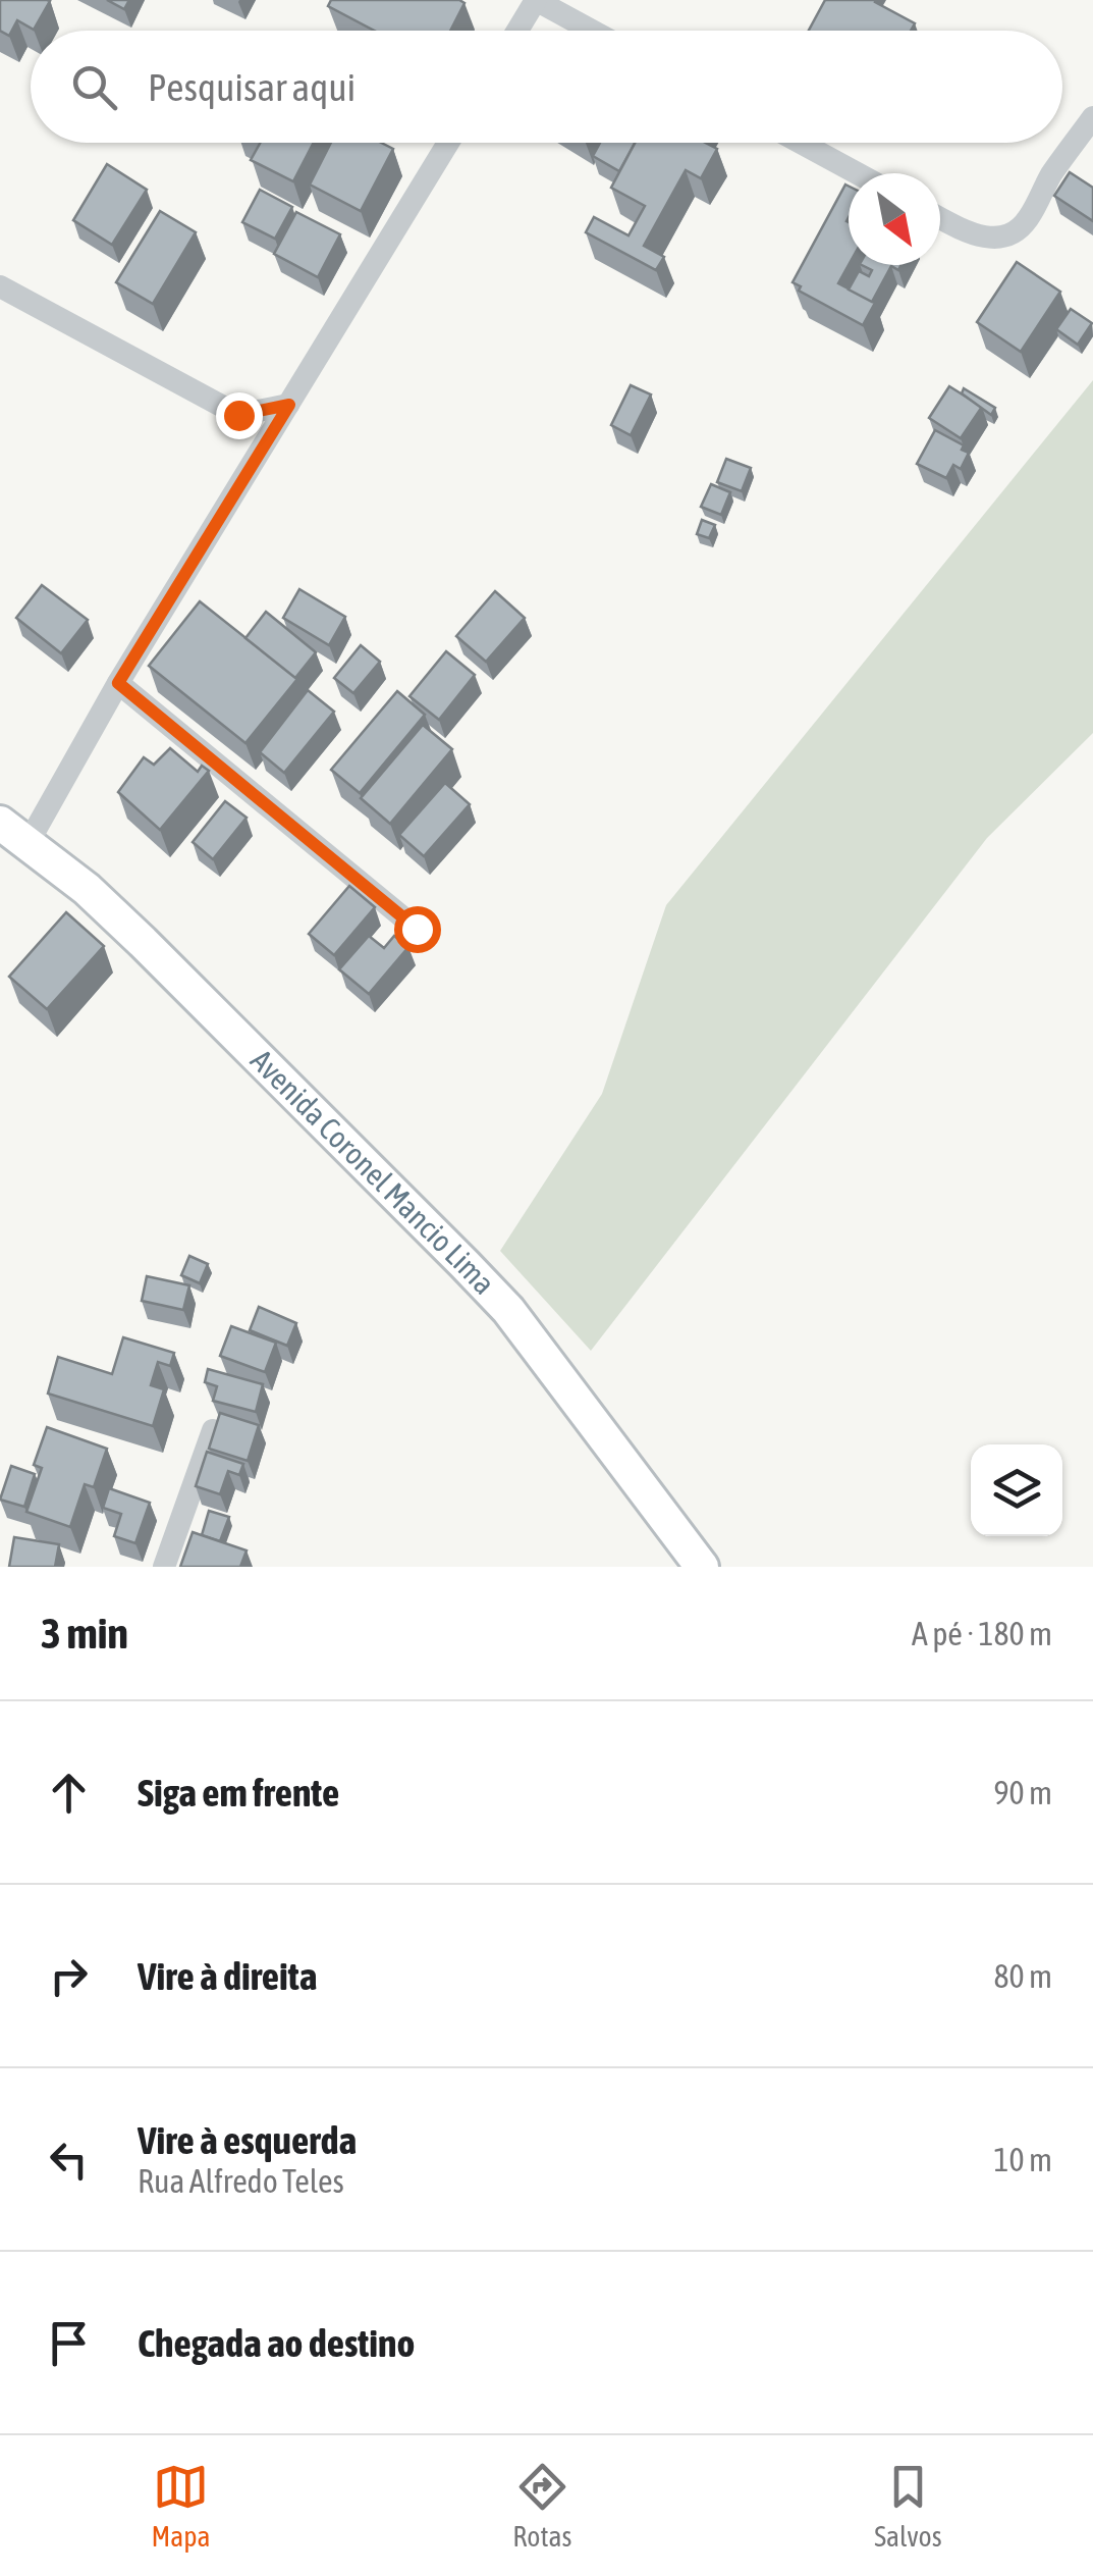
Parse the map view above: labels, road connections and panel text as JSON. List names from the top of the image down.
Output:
{
  "streets": {
    "street": ["Avenida Coronel Mancio Lima"]
  },
  "north": "bottom right",
  "page": {
    "search": "Pesquisar aqui",
    "heading": ["3 min", "A pé · 180 m"],
    "list": [
      ["Siga em frente", "90 m"],
      ["Vire à direita", "80 m"],
      ["Vire à esquerda", "Rua Alfredo Teles", "10 m"],
      "Chegada ao destino"
    ],
    "nav": ["Mapa", "Rotas", "Salvos"]
  }
}
